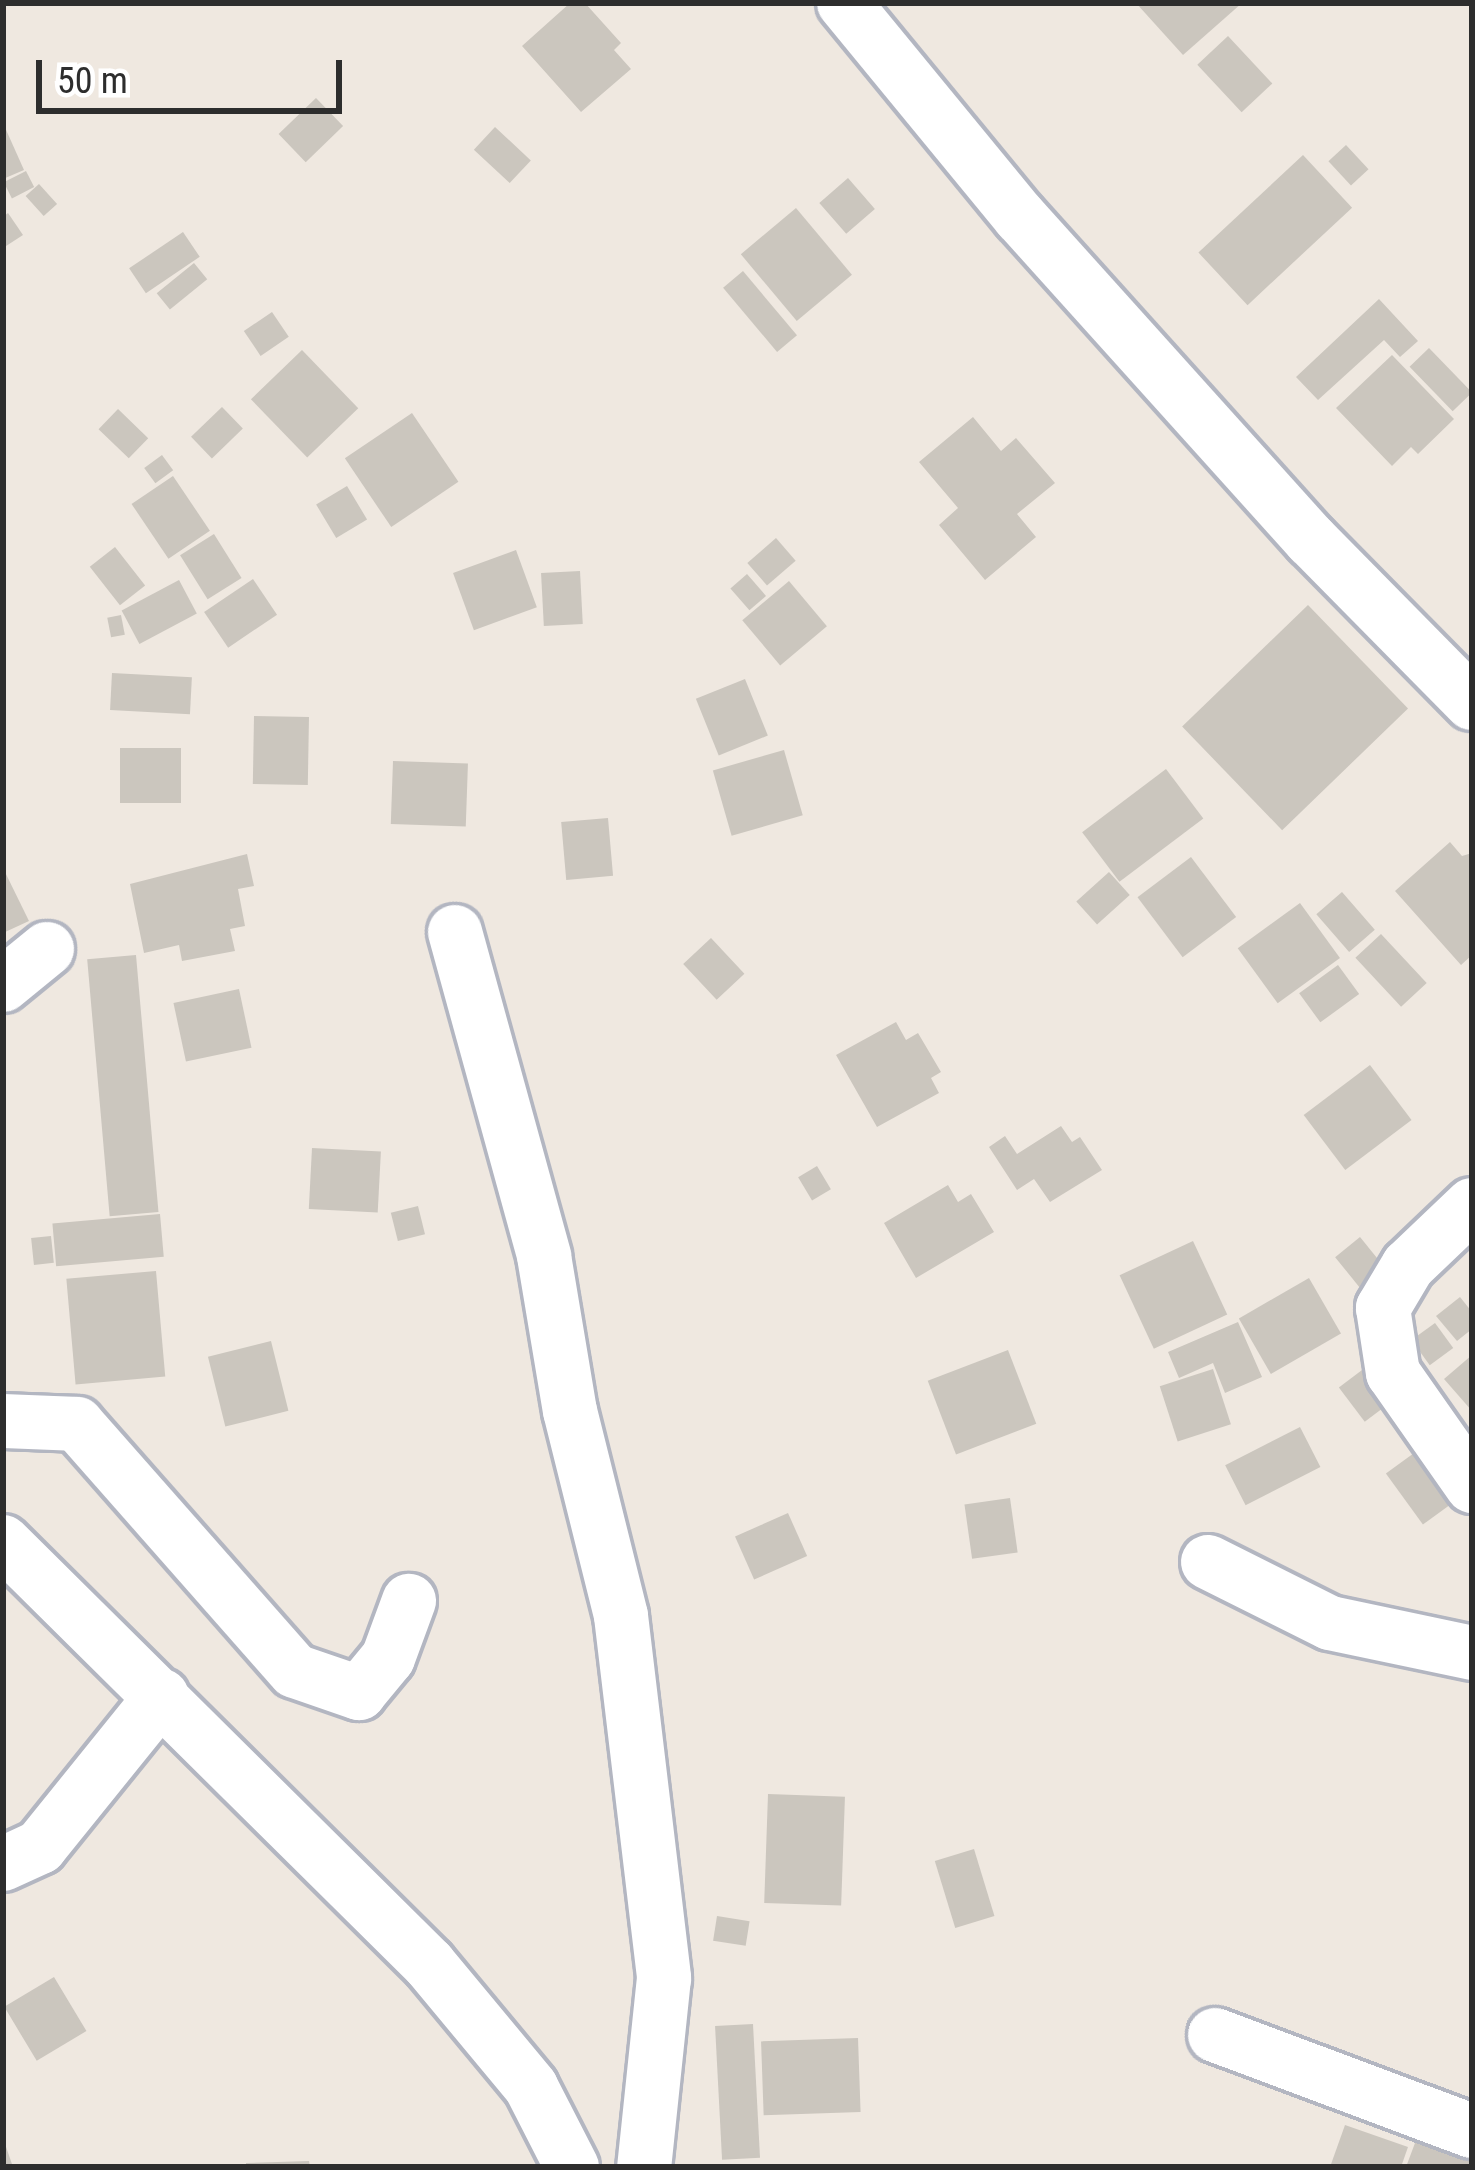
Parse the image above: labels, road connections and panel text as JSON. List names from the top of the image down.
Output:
{
  "scale_bar": "50 m"
}
